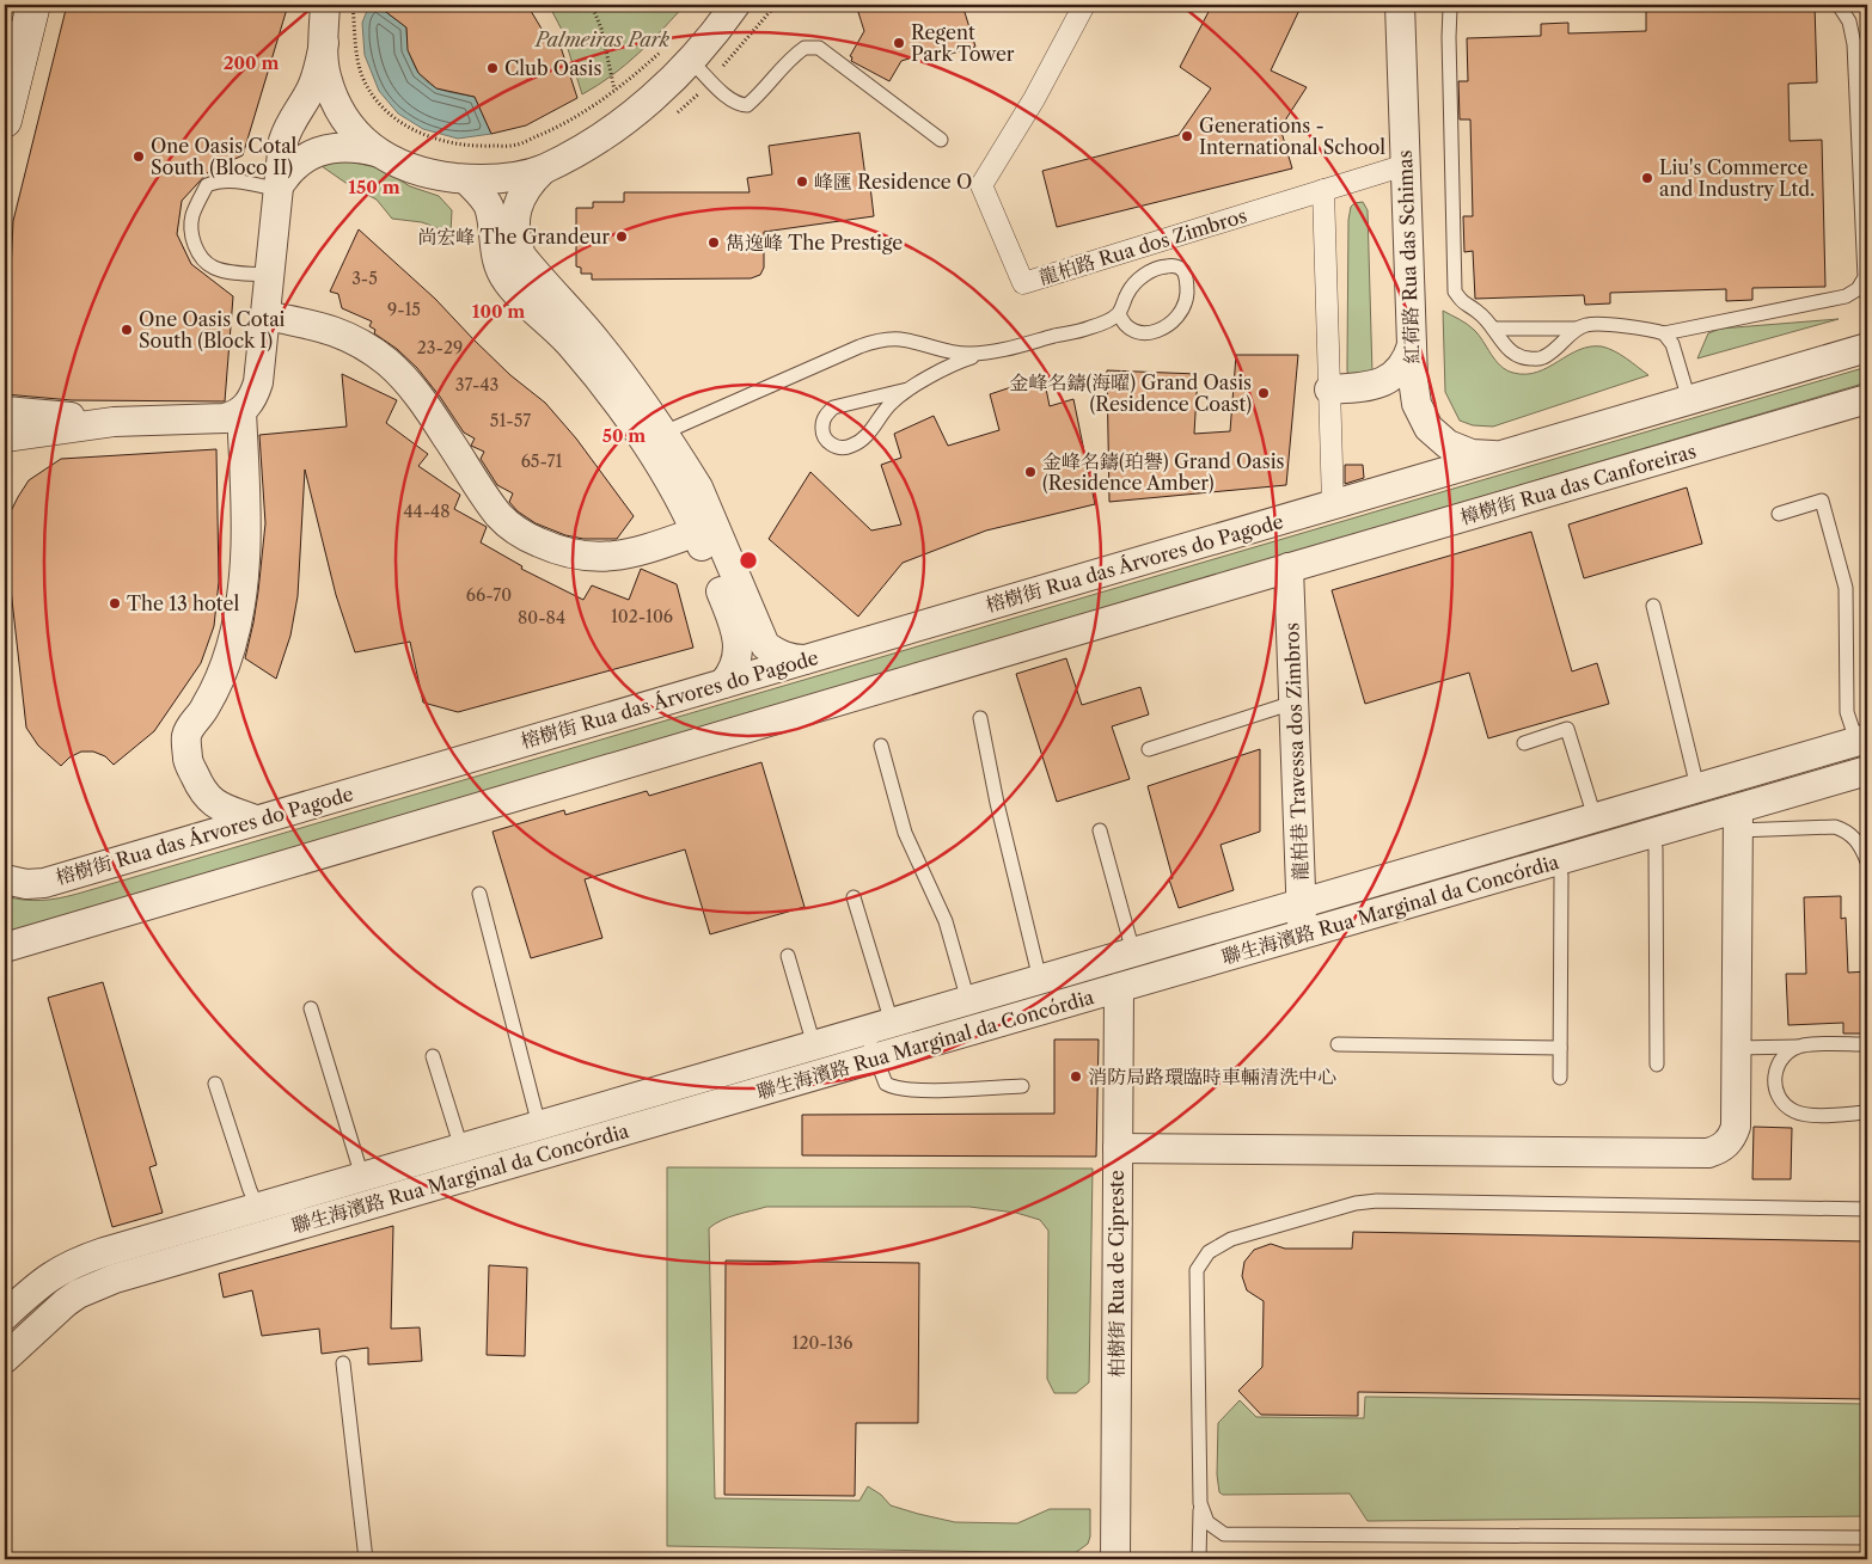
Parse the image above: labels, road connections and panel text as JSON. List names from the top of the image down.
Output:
{
  "streets": {
    "street": [
      "龍柏路 Rua dos Zimbros",
      "紅荷路 Rua das Schimas",
      "樟樹街 Rua das Canforeiras",
      "榕樹街 Rua das Árvores do Pagode",
      "龍柏巷 Travessa dos Zimbros",
      "聯生海濱路 Rua Marginal da Concórdia",
      "柏樹街 Rua de Cipreste"
    ]
  },
  "crossings": [
    ["龍柏路 Rua dos Zimbros", "紅荷路 Rua das Schimas"],
    ["樟樹街 Rua das Canforeiras", "龍柏巷 Travessa dos Zimbros"],
    ["龍柏巷 Travessa dos Zimbros", "聯生海濱路 Rua Marginal da Concórdia"],
    ["聯生海濱路 Rua Marginal da Concórdia", "柏樹街 Rua de Cipreste"]
  ],
  "parks": ["Palmeiras Park"],
  "places": [
    "Regent Park Tower",
    "Club Oasis",
    "Generations - International School",
    "One Oasis Cotal South (Bloco II)",
    "Liu's Commerce and Industry Ltd.",
    "峰匯 Residence O",
    "尚宏峰 The Grandeur",
    "雋逸峰 The Prestige",
    "One Oasis Cotai South (Block I)",
    "金峰名鑄(海曜) Grand Oasis (Residence Coast)",
    "金峰名鑄(珀譽) Grand Oasis (Residence Amber)",
    "The 13 hotel",
    "消防局路環臨時車輛清洗中心"
  ],
  "house_numbers": [
    "3-5",
    "9-15",
    "23-29",
    "37-43",
    "51-57",
    "65-71",
    "44-48",
    "66-70",
    "102-106",
    "80-84",
    "120-136"
  ],
  "rings": [
    "200 m",
    "150 m",
    "100 m",
    "50 m"
  ]
}
